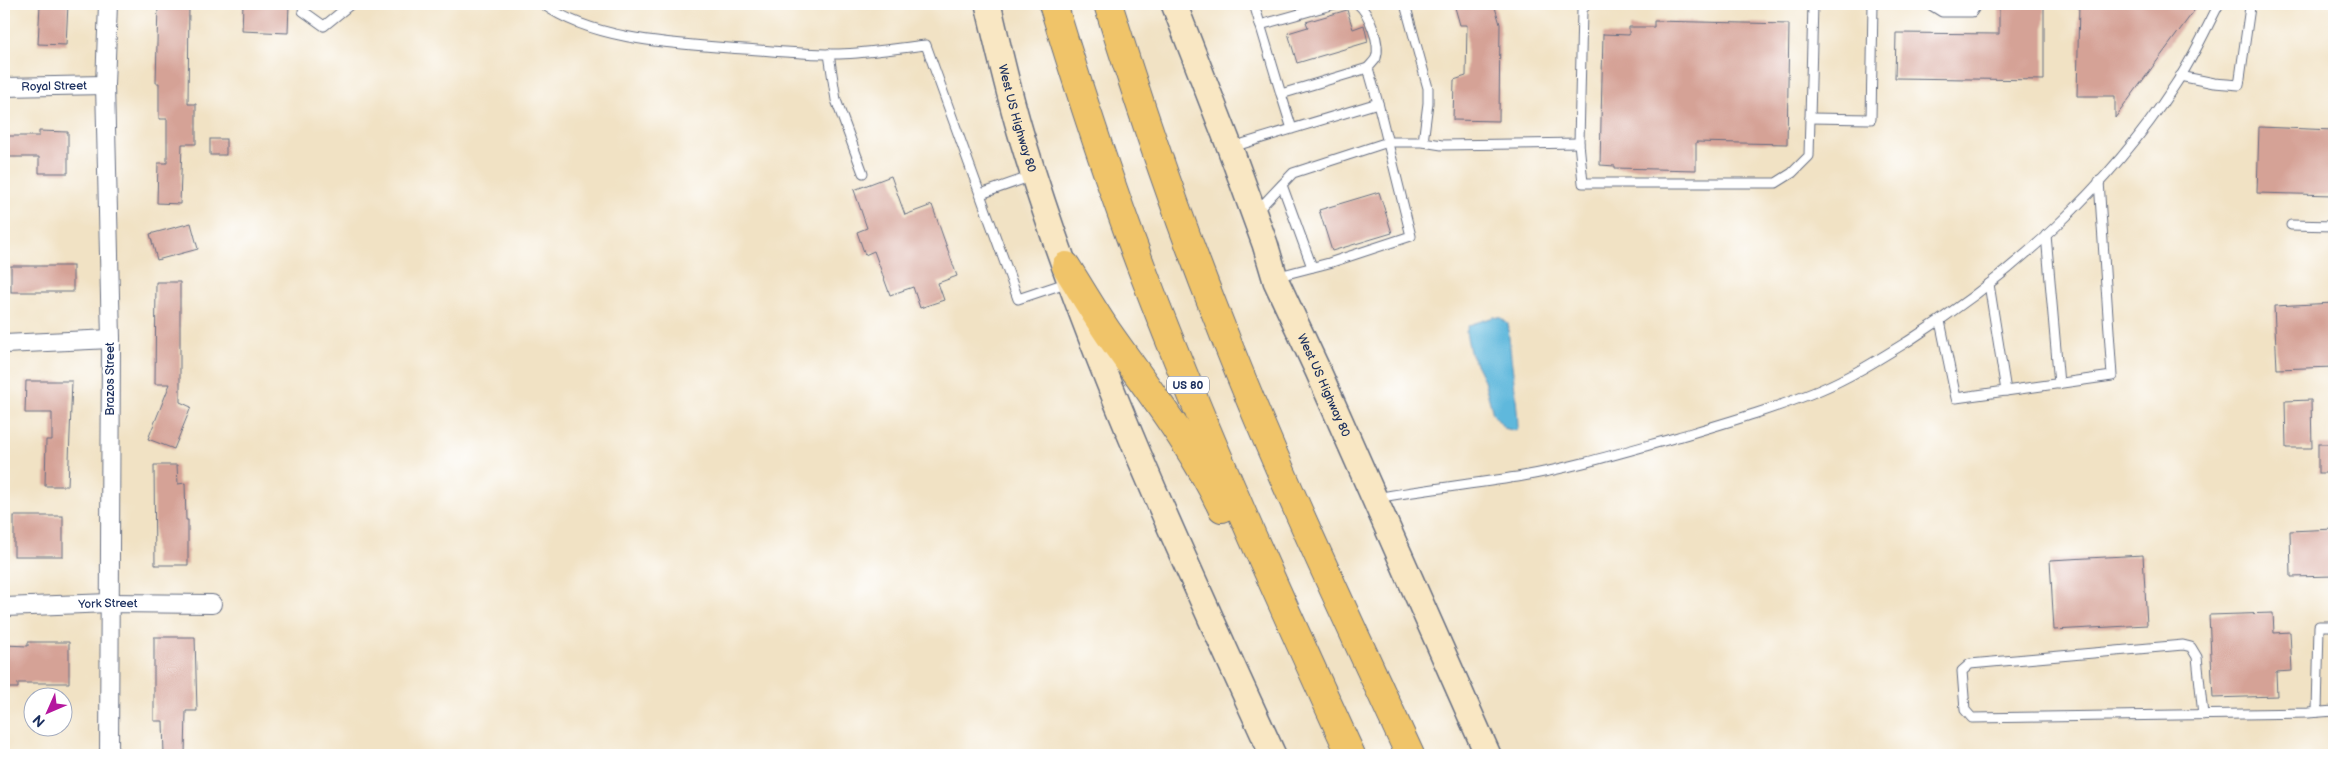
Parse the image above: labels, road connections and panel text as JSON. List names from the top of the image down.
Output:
{
  "streets": {
    "highway": ["US 80"],
    "main road": ["West US Highway 80"],
    "street": ["Royal Street", "Brazos Street", "York Street"]
  },
  "crossings": [
    ["Royal Street", "Brazos Street"],
    ["Brazos Street", "York Street"]
  ],
  "north": "bottom left"
}
